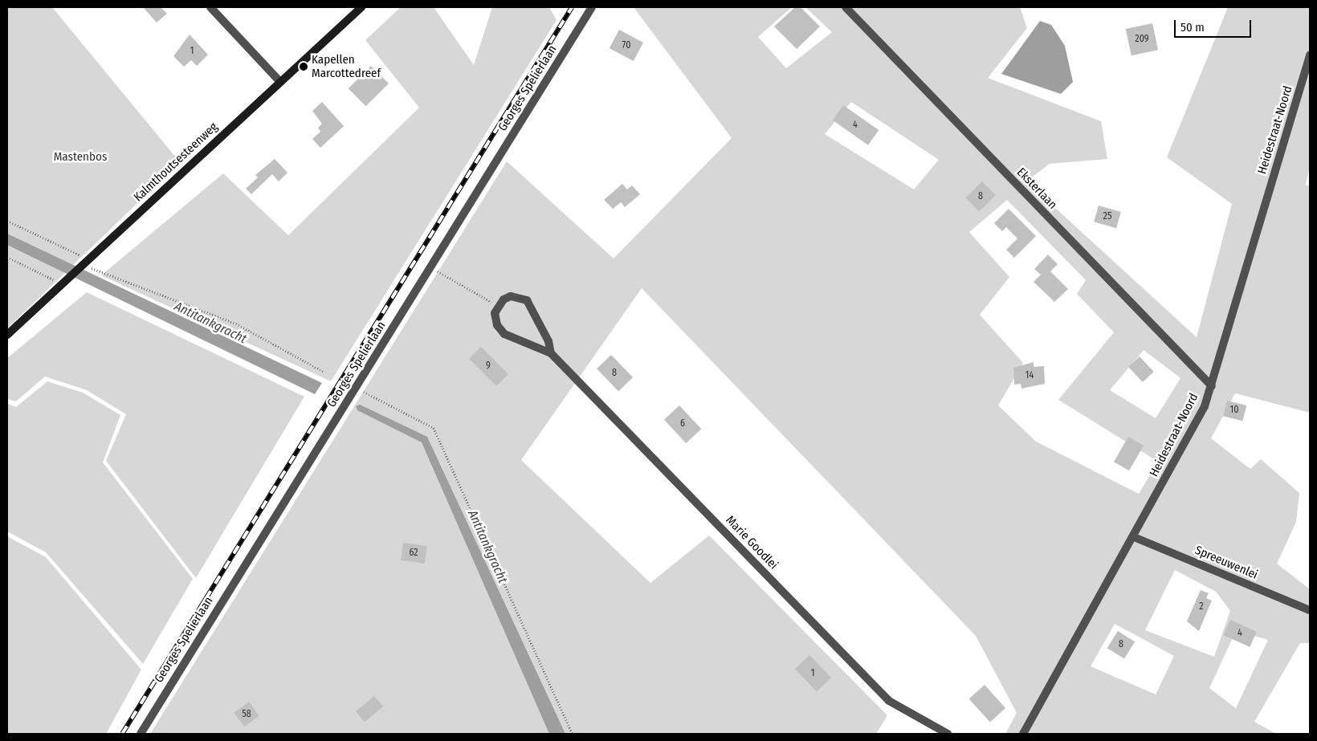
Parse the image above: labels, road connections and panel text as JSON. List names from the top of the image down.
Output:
{
  "streets": {
    "main road": ["Kalmthoutsesteenweg"],
    "street": [
      "Georges Spelierlaan",
      "Heidestraat-Noord",
      "Eksterlaan",
      "Marie Goodlei",
      "Spreeuwenlei"
    ]
  },
  "crossings": [
    ["Heidestraat-Noord", "Eksterlaan"],
    ["Heidestraat-Noord", "Spreeuwenlei"]
  ],
  "water": ["Antitankgracht"],
  "parks": ["Mastenbos"],
  "places": ["Kapellen Marcottedreef"],
  "house_numbers": [
    "209",
    "70",
    "1",
    "4",
    "8",
    "25",
    "9",
    "8",
    "14",
    "10",
    "6",
    "62",
    "2",
    "4",
    "8",
    "1",
    "58"
  ],
  "scale_bar": "50 m"
}
